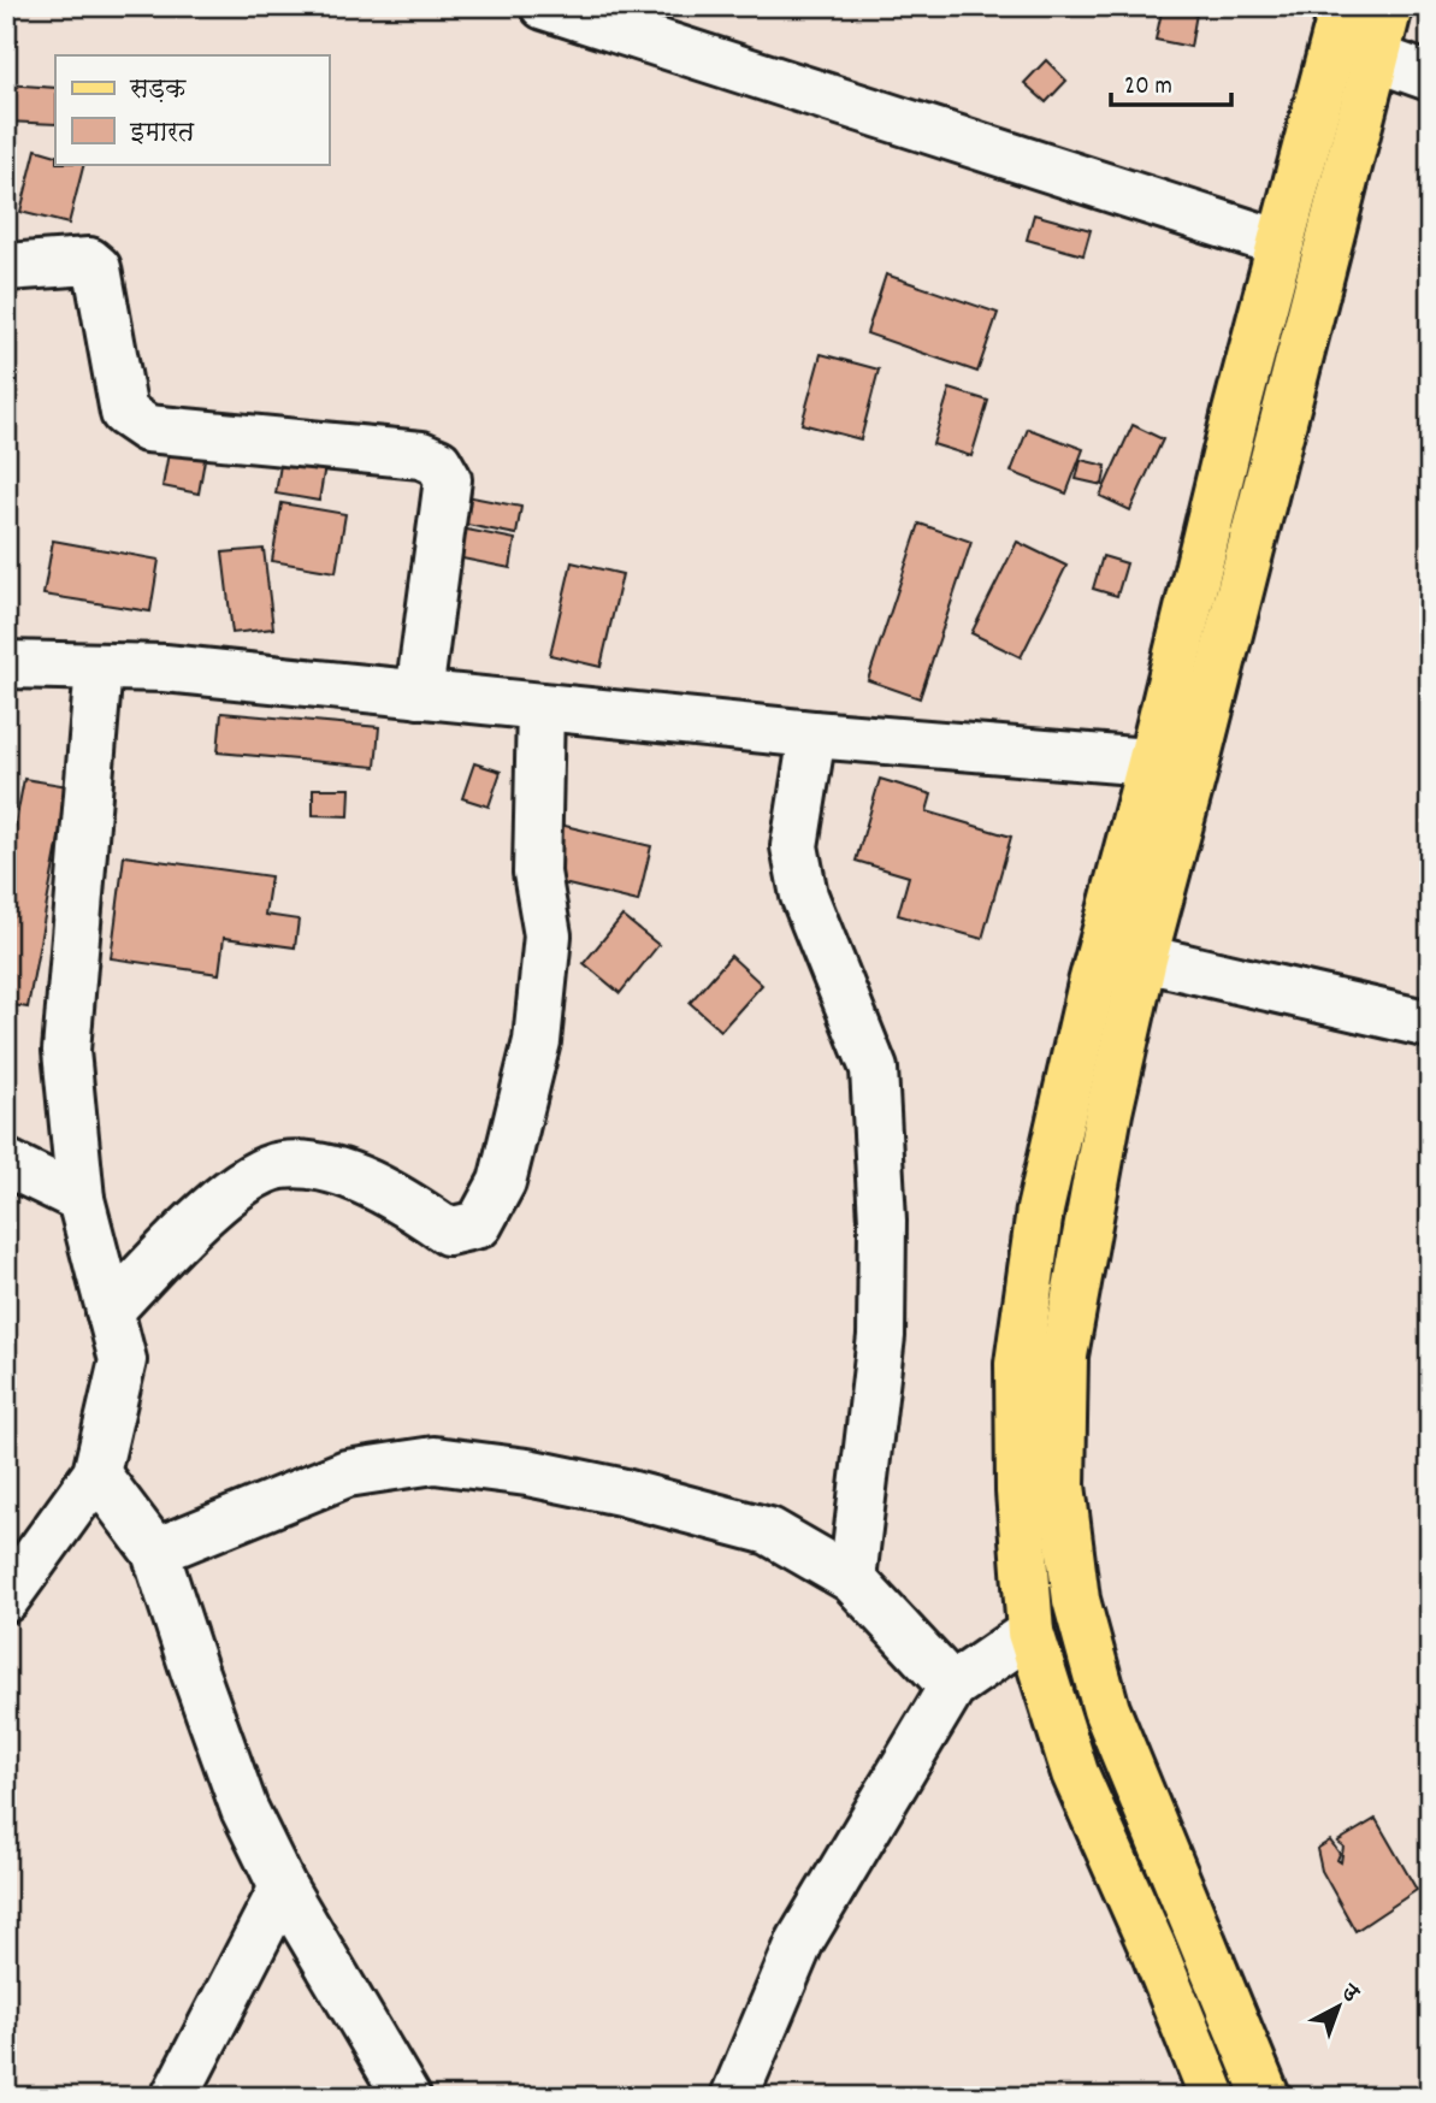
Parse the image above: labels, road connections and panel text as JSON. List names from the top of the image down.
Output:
{
  "legend": ["सड़क", "इमारत"],
  "scale_bar": "20 m",
  "north": "top right"
}
